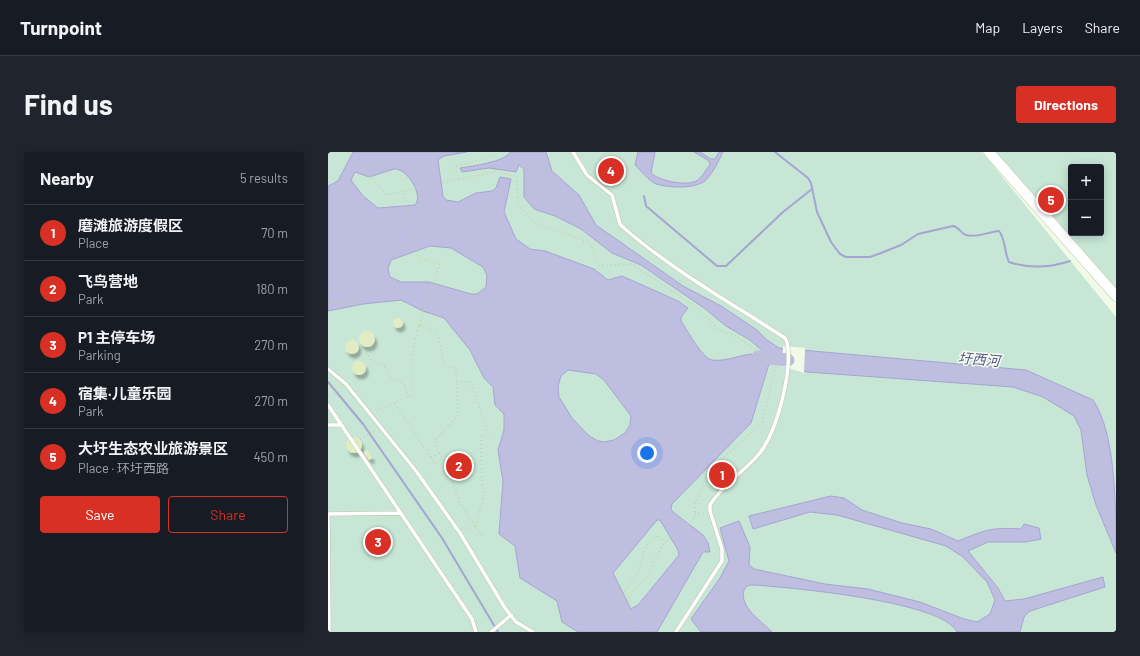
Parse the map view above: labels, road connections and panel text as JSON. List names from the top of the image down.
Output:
{
  "water": ["圩西河"],
  "page": {
    "header": "Turnpoint",
    "nav": ["Map", "Layers", "Share"],
    "buttons": [
      "Directions",
      ["Save", "Share"]
    ],
    "title": "Find us",
    "heading": ["Nearby", "5 results"],
    "pins": [
      "4",
      "5",
      "2",
      "1",
      "3"
    ],
    "map_buttons": ["+", "−"],
    "list": [
      {
        "mark": "1",
        "name": "磨滩旅游度假区",
        "note": "Place",
        "value": "70 m"
      },
      {
        "mark": "2",
        "name": "飞鸟营地",
        "note": "Park",
        "value": "180 m"
      },
      {
        "mark": "3",
        "name": "P1 主停车场",
        "note": "Parking",
        "value": "270 m"
      },
      {
        "mark": "4",
        "name": "宿集·儿童乐园",
        "note": "Park",
        "value": "270 m"
      },
      {
        "mark": "5",
        "name": "大圩生态农业旅游景区",
        "note": "Place · 环圩西路",
        "value": "450 m"
      }
    ]
  }
}
